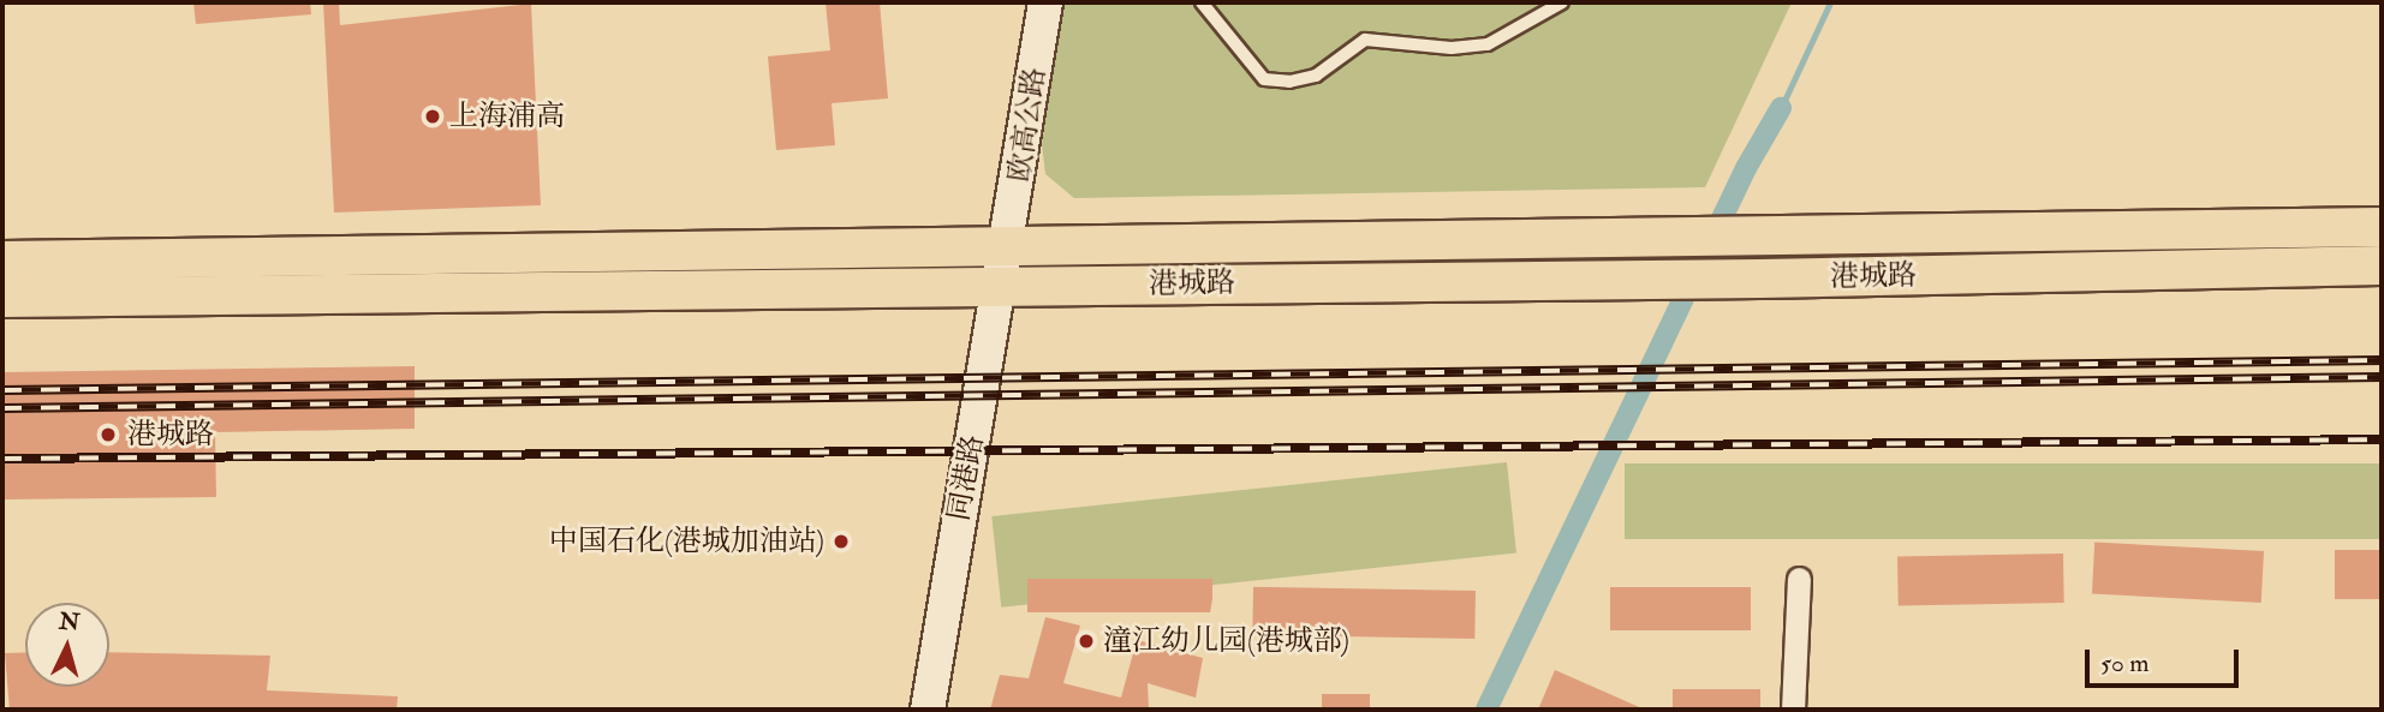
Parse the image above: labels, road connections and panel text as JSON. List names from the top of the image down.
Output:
{
  "streets": {
    "main road": ["港城路"],
    "street": ["欧高公路", "同港路"]
  },
  "crossings": [
    ["欧高公路", "港城路"],
    ["欧高公路", "同港路"],
    ["港城路", "同港路"]
  ],
  "places": [
    "上海浦高",
    "港城路",
    "中国石化(港城加油站)",
    "潼江幼儿园(港城部)"
  ],
  "scale_bar": "50 m",
  "north": "top"
}
